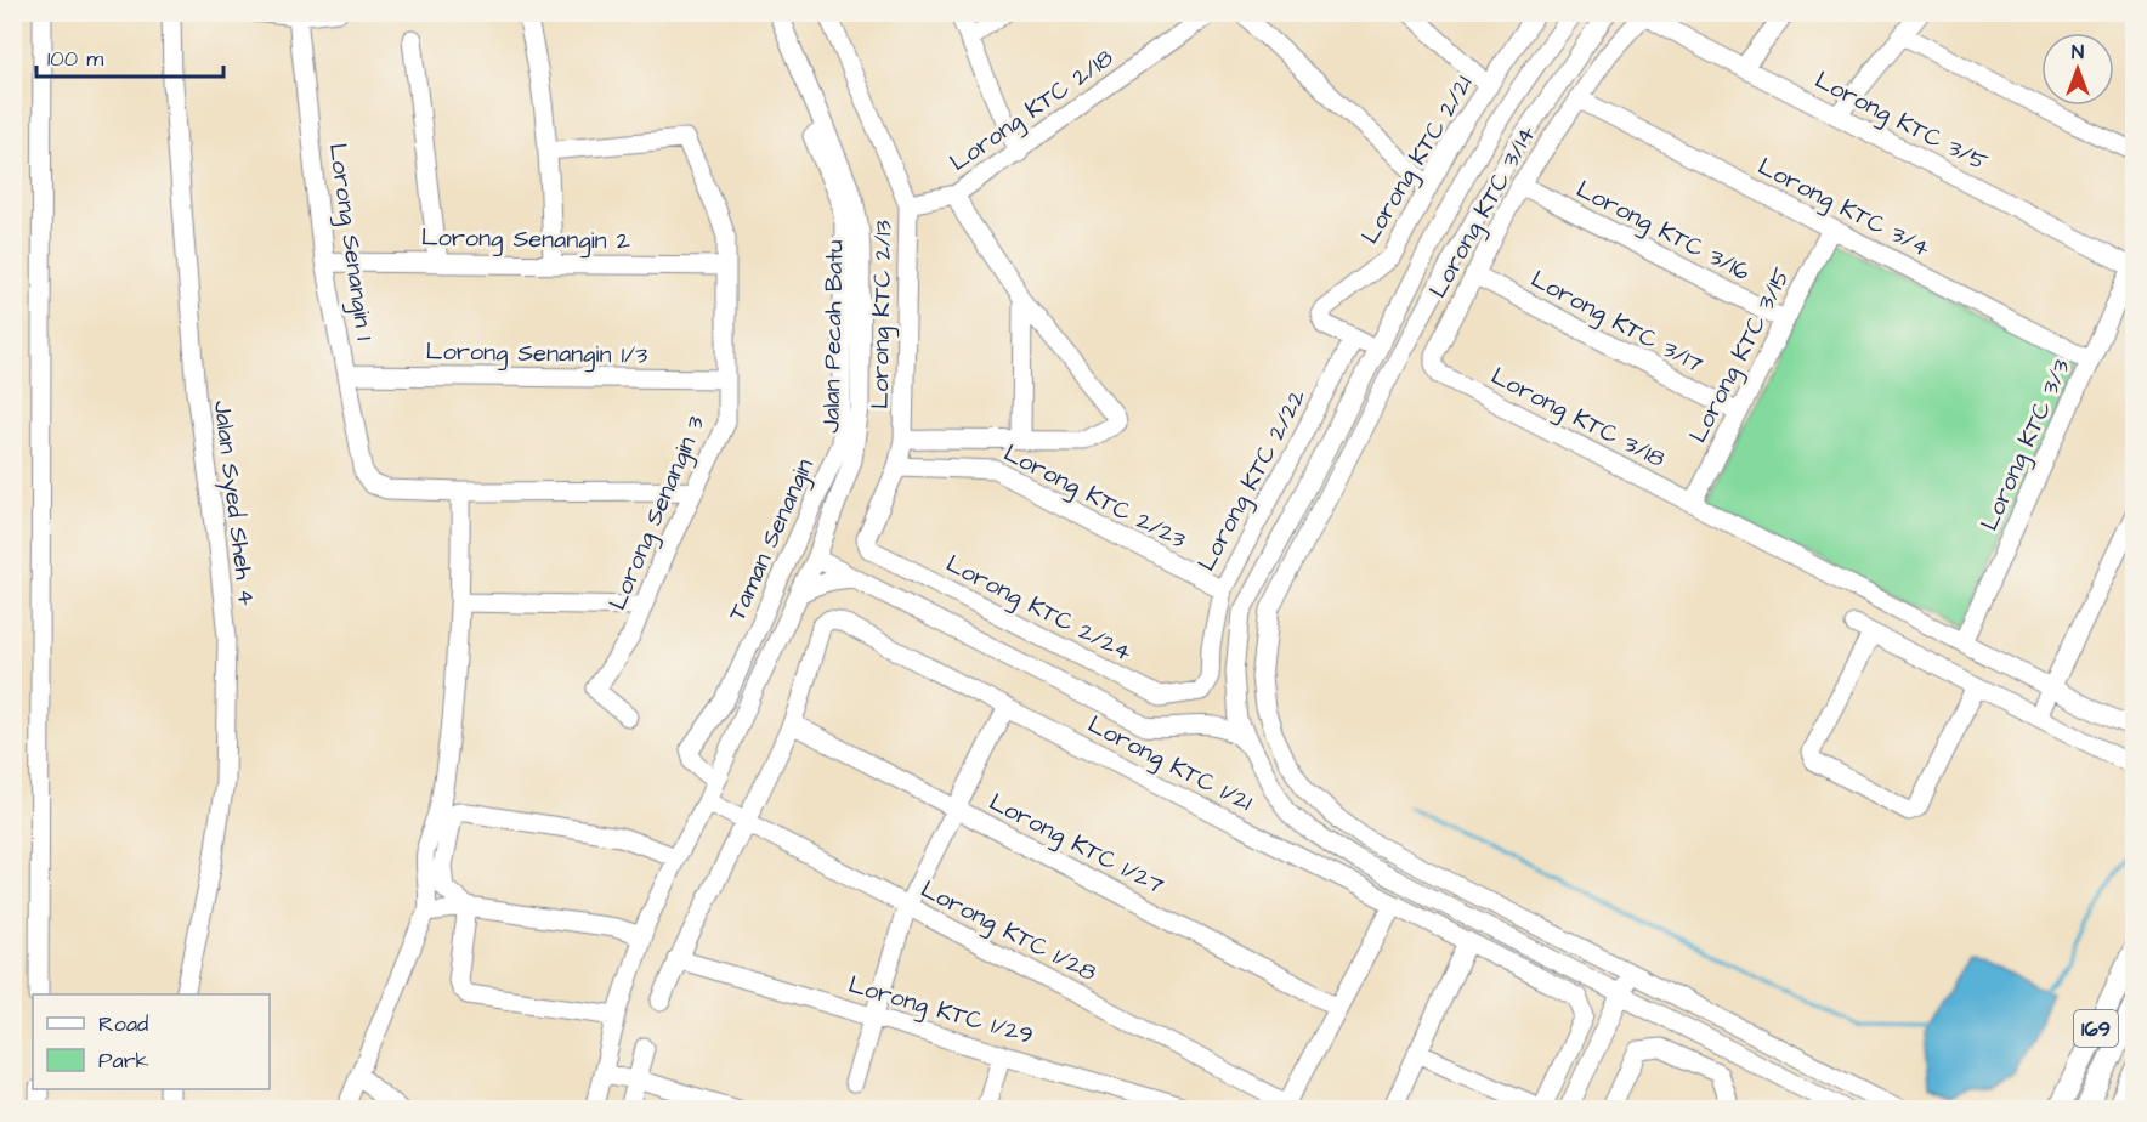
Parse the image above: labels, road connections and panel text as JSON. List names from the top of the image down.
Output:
{
  "streets": {
    "main road": ["169"],
    "street": [
      "Lorong KTC 2/18",
      "Lorong KTC 3/5",
      "Lorong KTC 2/21",
      "Lorong KTC 3/4",
      "Lorong KTC 3/14",
      "Lorong KTC 3/16",
      "Lorong Senangin 2",
      "Lorong Senangin 1",
      "Lorong KTC 2/13",
      "Lorong KTC 3/17",
      "Jalan Pecah Batu",
      "Lorong Senangin 1/3",
      "Lorong KTC 3/15",
      "Lorong KTC 3/18",
      "Lorong KTC 3/3",
      "Lorong KTC 2/22",
      "Lorong KTC 2/23",
      "Jalan Syed Sheh 4",
      "Lorong Senangin 3",
      "Taman Senangin",
      "Lorong KTC 2/24",
      "Lorong KTC 1/21",
      "Lorong KTC 1/27",
      "Lorong KTC 1/28",
      "Lorong KTC 1/29"
    ]
  },
  "crossings": [
    ["Lorong KTC 2/18", "Lorong KTC 2/13"],
    ["Lorong KTC 3/5", "Lorong KTC 3/14"],
    ["Lorong KTC 3/5", "Lorong KTC 3/3"],
    ["Lorong KTC 2/21", "Lorong KTC 2/22"],
    ["Lorong KTC 3/4", "Lorong KTC 3/14"],
    ["Lorong KTC 3/4", "Lorong KTC 3/15"],
    ["Lorong KTC 3/4", "Lorong KTC 3/3"],
    ["Lorong KTC 3/14", "Lorong KTC 3/16"],
    ["Lorong KTC 3/14", "Lorong KTC 3/17"],
    ["Lorong KTC 3/14", "Lorong KTC 3/18"],
    ["Lorong KTC 3/16", "Lorong KTC 3/15"],
    ["Lorong Senangin 2", "Lorong Senangin 1"],
    ["Lorong Senangin 2", "Lorong Senangin 3"],
    ["Lorong Senangin 1", "Lorong Senangin 1/3"],
    ["Lorong KTC 2/13", "Lorong KTC 2/23"],
    ["Lorong KTC 2/13", "Lorong KTC 2/24"],
    ["Lorong KTC 3/17", "Lorong KTC 3/15"],
    ["Jalan Pecah Batu", "Taman Senangin"],
    ["Jalan Pecah Batu", "Lorong KTC 1/28"],
    ["Lorong Senangin 1/3", "Lorong Senangin 3"],
    ["Lorong KTC 3/15", "Lorong KTC 3/18"],
    ["Lorong KTC 2/22", "Lorong KTC 2/23"],
    ["Lorong KTC 2/22", "Lorong KTC 2/24"],
    ["Lorong KTC 1/21", "Lorong KTC 1/27"],
    ["Lorong KTC 1/21", "Lorong KTC 1/28"],
    ["Lorong KTC 1/21", "Lorong KTC 1/29"]
  ],
  "legend": ["Road", "Park"],
  "scale_bar": "100 m",
  "north": "top"
}
